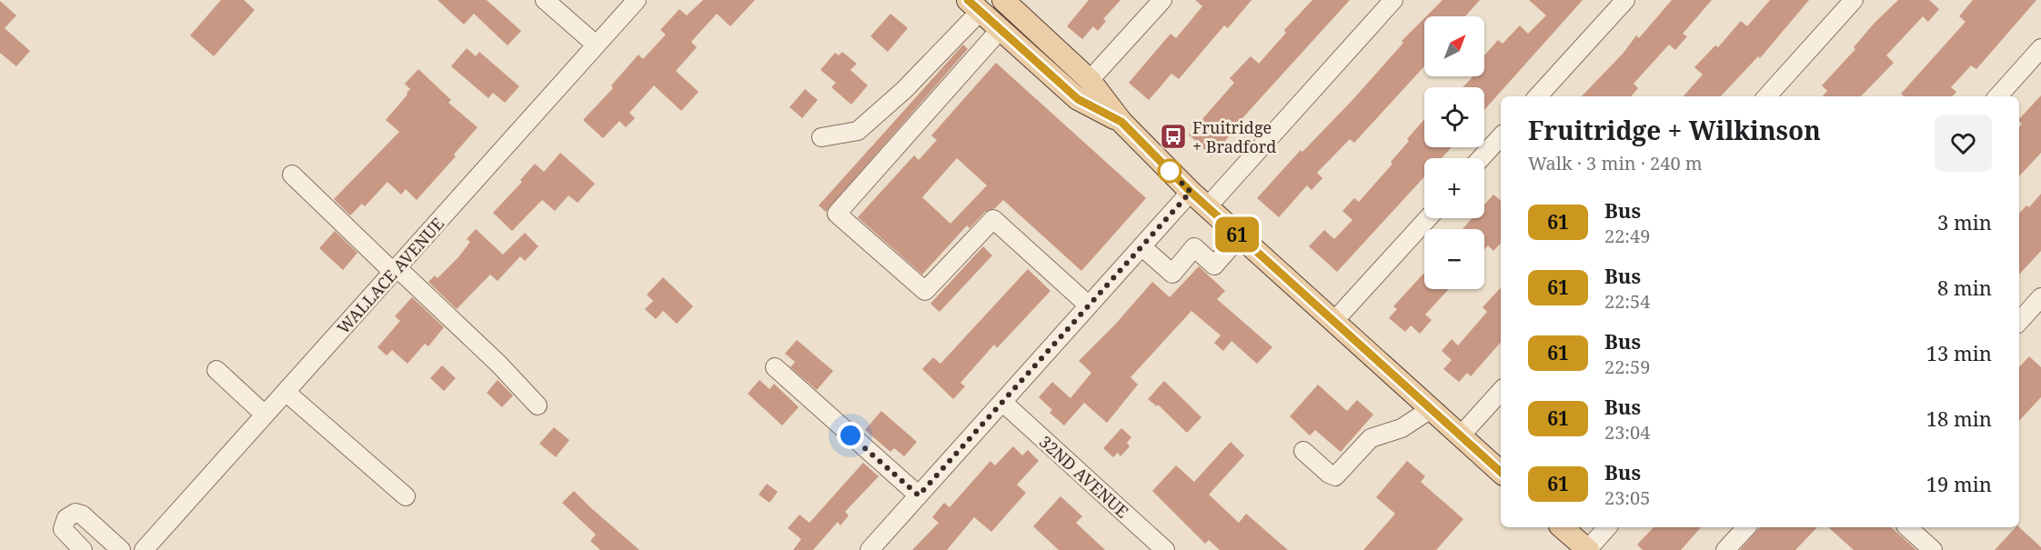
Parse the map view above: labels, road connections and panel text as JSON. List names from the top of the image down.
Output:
{
  "streets": {
    "street": ["WALLACE AVENUE", "32ND AVENUE"]
  },
  "places": {
    "bus stop": ["Fruitridge + Bradford"]
  },
  "lines": ["bus line 61"],
  "north": "top right",
  "page": {
    "on_map": "61",
    "map_buttons": ["+", "−"],
    "heading": ["Fruitridge + Wilkinson", "Walk · 3 min · 240 m"],
    "list": [
      {
        "mark": "61",
        "name": "Bus",
        "note": "22:49",
        "value": "3 min"
      },
      {
        "mark": "61",
        "name": "Bus",
        "note": "22:54",
        "value": "8 min"
      },
      {
        "mark": "61",
        "name": "Bus",
        "note": "22:59",
        "value": "13 min"
      },
      {
        "mark": "61",
        "name": "Bus",
        "note": "23:04",
        "value": "18 min"
      },
      {
        "mark": "61",
        "name": "Bus",
        "note": "23:05",
        "value": "19 min"
      }
    ]
  }
}
